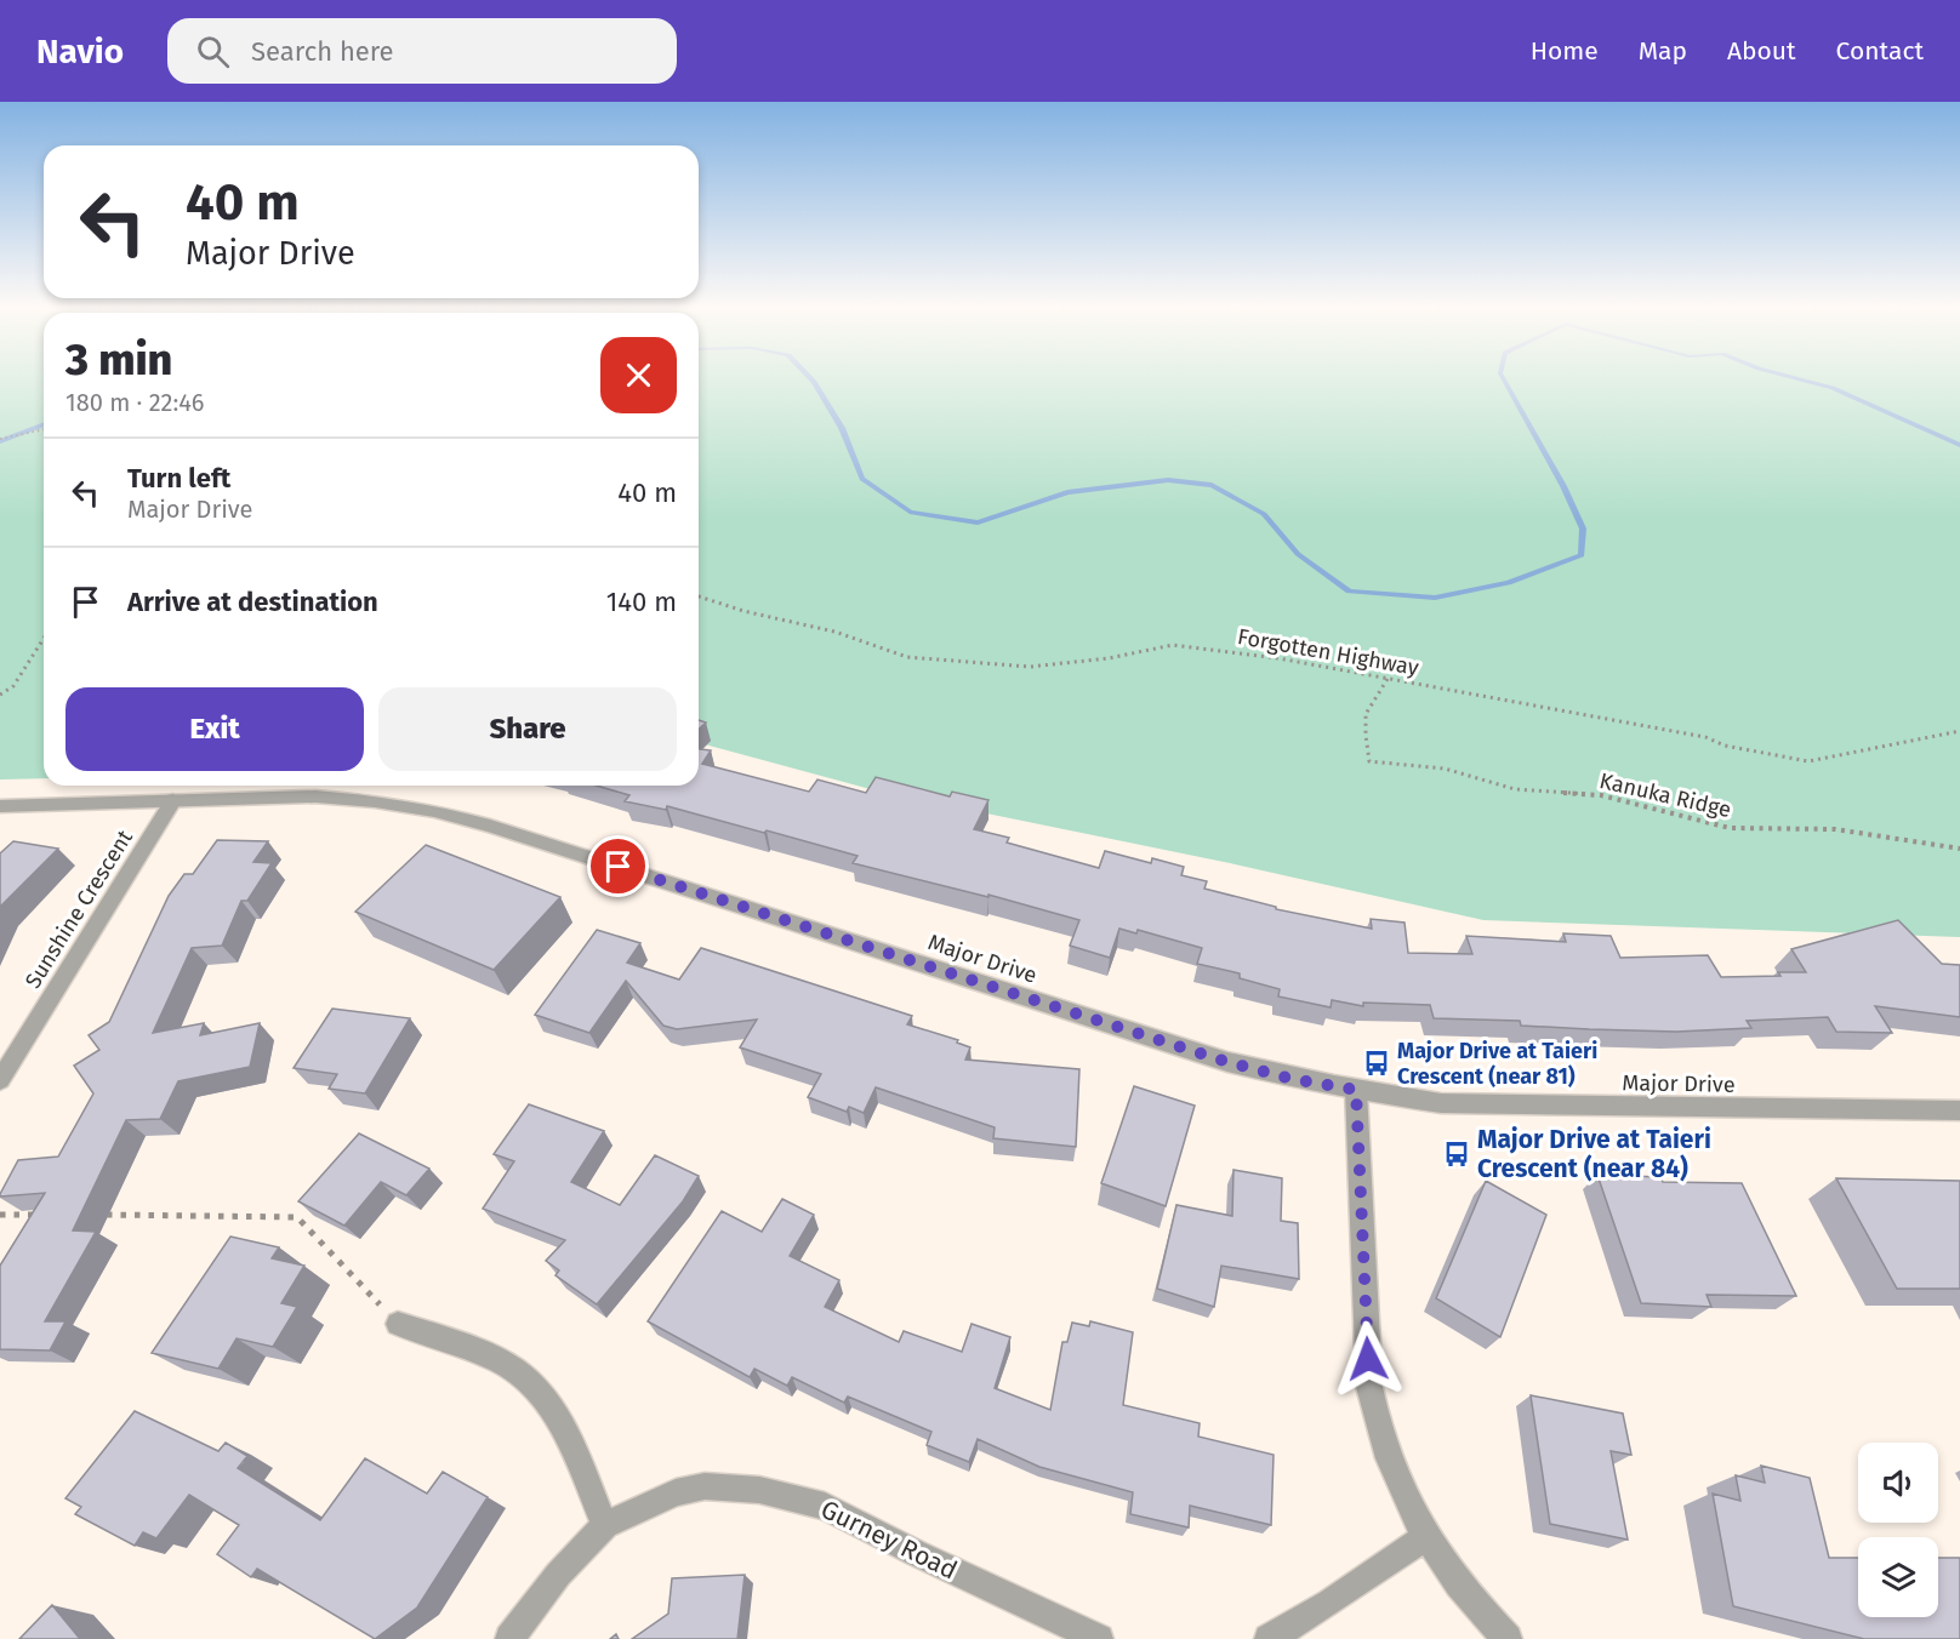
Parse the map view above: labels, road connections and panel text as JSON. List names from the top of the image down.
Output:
{
  "streets": {
    "street": ["Sunshine Crescent", "Major Drive", "Gurney Road"],
    "path": ["Forgotten Highway", "Kanuka Ridge"]
  },
  "crossings": [
    ["Forgotten Highway", "Kanuka Ridge"],
    ["Sunshine Crescent", "Major Drive"]
  ],
  "places": {
    "bus stop": ["Major Drive at Taieri Crescent (near 81)", "Major Drive at Taieri Crescent (near 84)"]
  },
  "page": {
    "header": "Navio",
    "search": "Search here",
    "nav": [
      "Home",
      "Map",
      "About",
      "Contact"
    ],
    "turn": ["40 m", "Major Drive"],
    "heading": ["3 min", "180 m · 22:46"],
    "list": [
      {
        "name": "Turn left",
        "note": "Major Drive",
        "value": "40 m"
      },
      {
        "name": "Arrive at destination",
        "value": "140 m"
      }
    ],
    "buttons": ["Exit", "Share"]
  }
}
